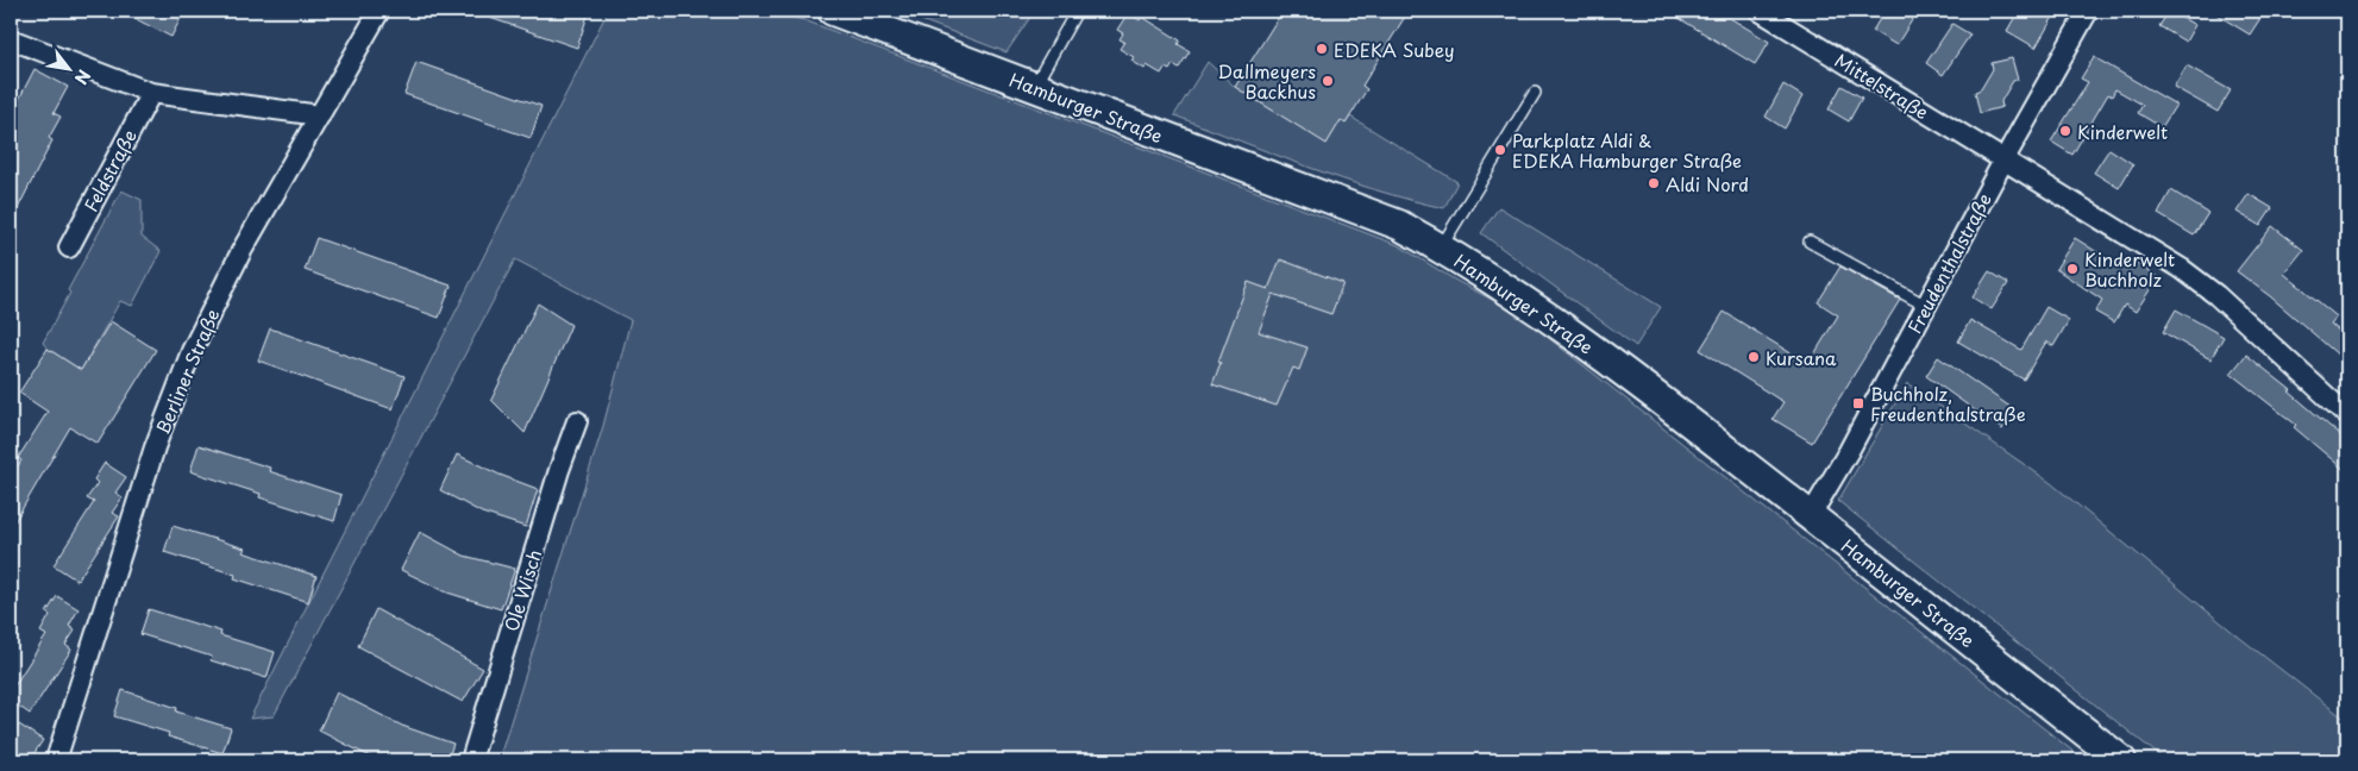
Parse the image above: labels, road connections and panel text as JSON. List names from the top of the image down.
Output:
{
  "streets": {
    "main road": ["Hamburger Straße"],
    "street": [
      "Mittelstraße",
      "Feldstraße",
      "Freudenthalstraße",
      "Berliner Straße",
      "Ole Wisch"
    ]
  },
  "crossings": [
    ["Mittelstraße", "Freudenthalstraße"],
    ["Hamburger Straße", "Freudenthalstraße"]
  ],
  "places": {
    "other": [
      "EDEKA Subey",
      "Dallmeyers Backhus",
      "Kinderwelt",
      "Parkplatz Aldi & EDEKA Hamburger Straße",
      "Aldi Nord",
      "Kinderwelt Buchholz",
      "Kursana"
    ],
    "transit": ["Buchholz, Freudenthalstraße"]
  },
  "north": "bottom right"
}
